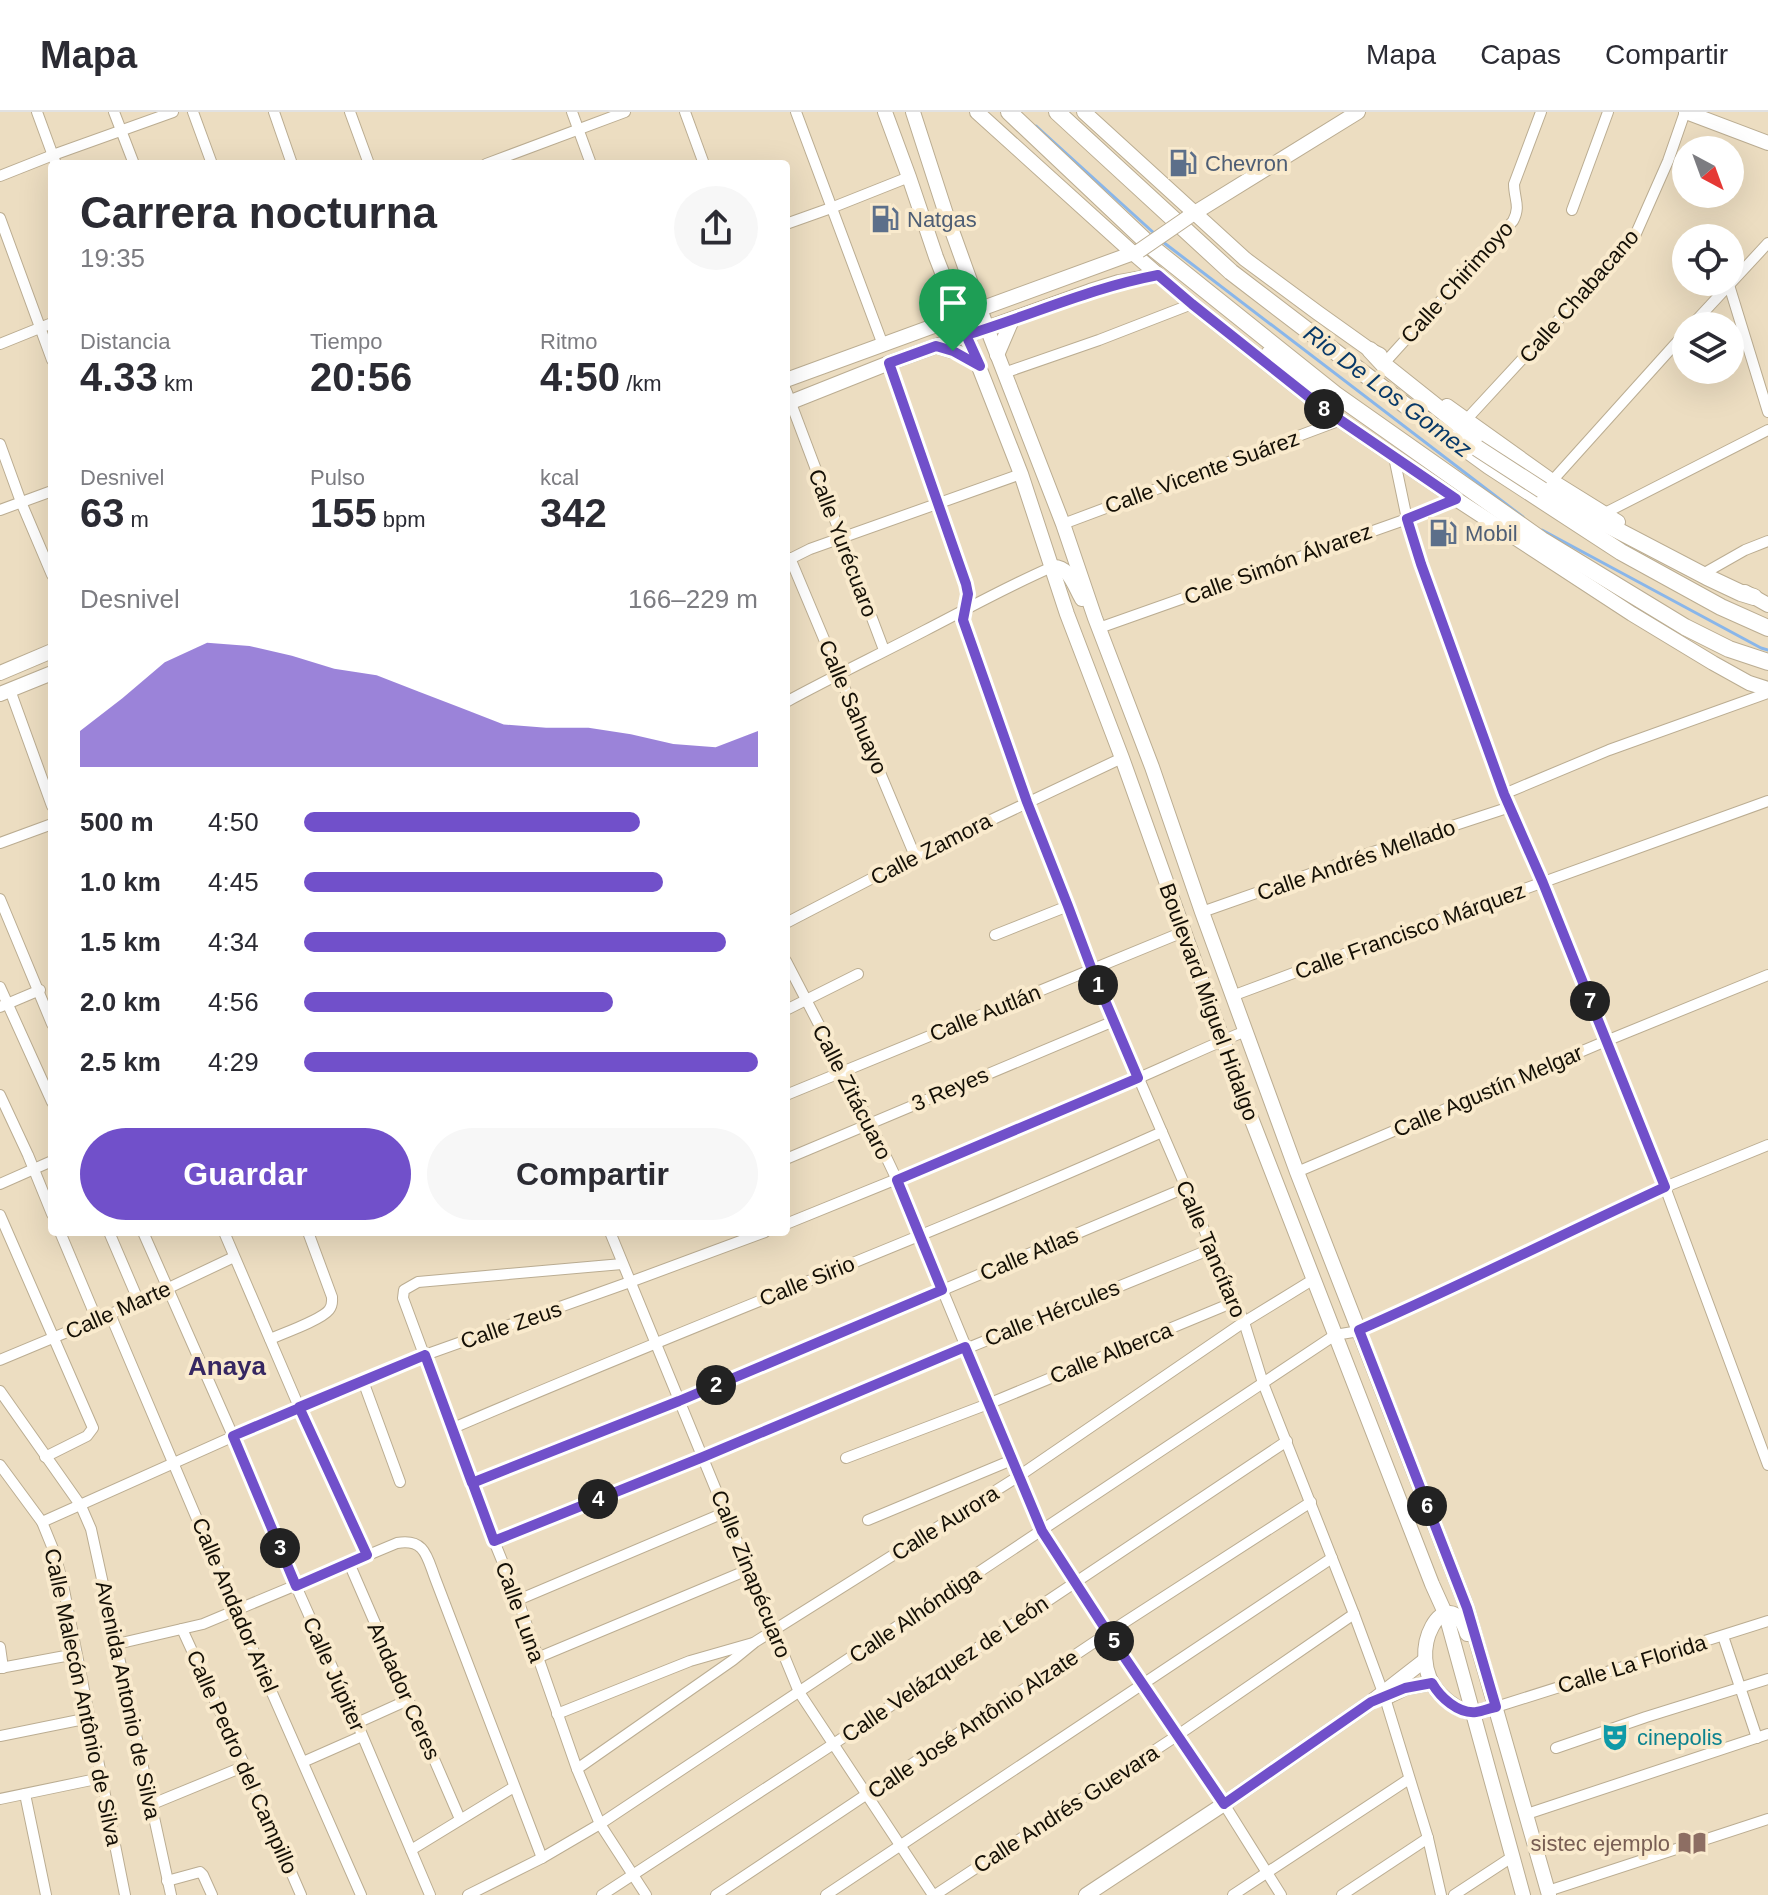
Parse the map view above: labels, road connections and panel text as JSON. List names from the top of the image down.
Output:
{
  "streets": {
    "main road": ["Boulevard Miguel Hidalgo"],
    "street": [
      "Calle Chirimoyo",
      "Calle Chabacano",
      "Calle Vicente Suárez",
      "Calle Yurécuaro",
      "Calle Simón Álvarez",
      "Calle Sahuayo",
      "Calle Zamora",
      "Calle Andrés Mellado",
      "Calle Francisco Márquez",
      "Calle Autlán",
      "3 Reyes",
      "Calle Agustín Melgar",
      "Calle Zitácuaro",
      "Calle Tancítaro",
      "Calle Atlas",
      "Calle Sirio",
      "Calle Marte",
      "Calle Hércules",
      "Calle Zeus",
      "Calle Alberca",
      "Calle Aurora",
      "Calle Zinapécuaro",
      "Calle Andador Ariel",
      "Calle Luna",
      "Calle Alhóndiga",
      "Calle La Florida",
      "Calle Velázquez de León",
      "Calle Júpiter",
      "Andador Ceres",
      "Calle Malecón Antônio de Silva",
      "Avenida Antonio de Silva",
      "Calle José Antônio Alzate",
      "Calle Pedro del Campillo",
      "Calle Andrés Guevara"
    ]
  },
  "crossings": [
    ["Calle Vicente Suárez", "Boulevard Miguel Hidalgo"],
    ["Calle Simón Álvarez", "Boulevard Miguel Hidalgo"],
    ["Calle Sahuayo", "Calle Zamora"],
    ["Calle Zamora", "Boulevard Miguel Hidalgo"],
    ["Calle Zamora", "Calle Tancítaro"],
    ["Calle Andrés Mellado", "Boulevard Miguel Hidalgo"],
    ["Calle Francisco Márquez", "Boulevard Miguel Hidalgo"],
    ["Boulevard Miguel Hidalgo", "Calle Autlán"],
    ["Boulevard Miguel Hidalgo", "Calle Agustín Melgar"],
    ["Boulevard Miguel Hidalgo", "Calle Aurora"],
    ["Boulevard Miguel Hidalgo", "Calle Alhóndiga"],
    ["Boulevard Miguel Hidalgo", "Calle La Florida"],
    ["Calle Autlán", "Calle Zitácuaro"],
    ["Calle Autlán", "Calle Tancítaro"],
    ["3 Reyes", "Calle Zitácuaro"],
    ["3 Reyes", "Calle Tancítaro"],
    ["Calle Zitácuaro", "Calle Atlas"],
    ["Calle Zitácuaro", "Calle Sirio"],
    ["Calle Zitácuaro", "Calle Hércules"],
    ["Calle Zitácuaro", "Calle Alberca"],
    ["Calle Zitácuaro", "Calle Aurora"],
    ["Calle Zitácuaro", "Calle Alhóndiga"],
    ["Calle Zitácuaro", "Calle Velázquez de León"],
    ["Calle Zitácuaro", "Calle José Antônio Alzate"],
    ["Calle Zitácuaro", "Calle Andrés Guevara"],
    ["Calle Tancítaro", "Calle Atlas"],
    ["Calle Tancítaro", "Calle Sirio"],
    ["Calle Tancítaro", "Calle Hércules"],
    ["Calle Tancítaro", "Calle Alberca"],
    ["Calle Tancítaro", "Calle Aurora"],
    ["Calle Tancítaro", "Calle Alhóndiga"],
    ["Calle Tancítaro", "Calle Velázquez de León"],
    ["Calle Tancítaro", "Calle José Antônio Alzate"],
    ["Calle Tancítaro", "Calle Andrés Guevara"],
    ["Calle Atlas", "Calle Zinapécuaro"],
    ["Calle Atlas", "Calle Luna"],
    ["Calle Sirio", "Calle Zinapécuaro"],
    ["Calle Sirio", "Calle Luna"],
    ["Calle Marte", "Calle Andador Ariel"],
    ["Calle Marte", "Calle Júpiter"],
    ["Calle Hércules", "Calle Zinapécuaro"],
    ["Calle Hércules", "Calle Luna"],
    ["Calle Zeus", "Calle Zinapécuaro"],
    ["Calle Zeus", "Calle Andador Ariel"],
    ["Calle Zeus", "Calle Luna"],
    ["Calle Zeus", "Calle Júpiter"],
    ["Calle Zeus", "Calle Malecón Antônio de Silva"],
    ["Calle Zeus", "Avenida Antonio de Silva"],
    ["Calle Aurora", "Calle Zinapécuaro"],
    ["Calle Aurora", "Calle Luna"],
    ["Calle Zinapécuaro", "Calle Luna"],
    ["Calle Zinapécuaro", "Calle Alhóndiga"],
    ["Calle Zinapécuaro", "Calle Velázquez de León"],
    ["Calle Zinapécuaro", "Calle José Antônio Alzate"],
    ["Calle Zinapécuaro", "Calle Andrés Guevara"],
    ["Calle Luna", "Calle Alhóndiga"],
    ["Calle Luna", "Calle Velázquez de León"]
  ],
  "districts": ["Anaya"],
  "water": ["Rio De Los Gomez"],
  "places": {
    "fuel station": ["Chevron", "Natgas", "Mobil"],
    "theatre": ["cinepolis"],
    "library": ["sistec ejemplo"]
  },
  "north": "bottom right",
  "page": {
    "header": "Mapa",
    "nav": ["Mapa", "Capas", "Compartir"],
    "heading": ["Carrera nocturna", "19:35"],
    "stats": [
      ["Distancia", "4.33 km"],
      ["Tiempo", "20:56"],
      ["Ritmo", "4:50 /km"],
      ["Desnivel", "63 m"],
      ["Pulso", "155 bpm"],
      ["kcal", "342"]
    ],
    "pins": [
      "8",
      "1",
      "7",
      "2",
      "4",
      "6",
      "3",
      "5"
    ],
    "chart": ["Desnivel", "166–229 m"],
    "list": [
      {
        "name": "500 m",
        "note": "4:50"
      },
      {
        "name": "1.0 km",
        "note": "4:45"
      },
      {
        "name": "1.5 km",
        "note": "4:34"
      },
      {
        "name": "2.0 km",
        "note": "4:56"
      },
      {
        "name": "2.5 km",
        "note": "4:29"
      }
    ],
    "buttons": ["Guardar", "Compartir"]
  }
}
